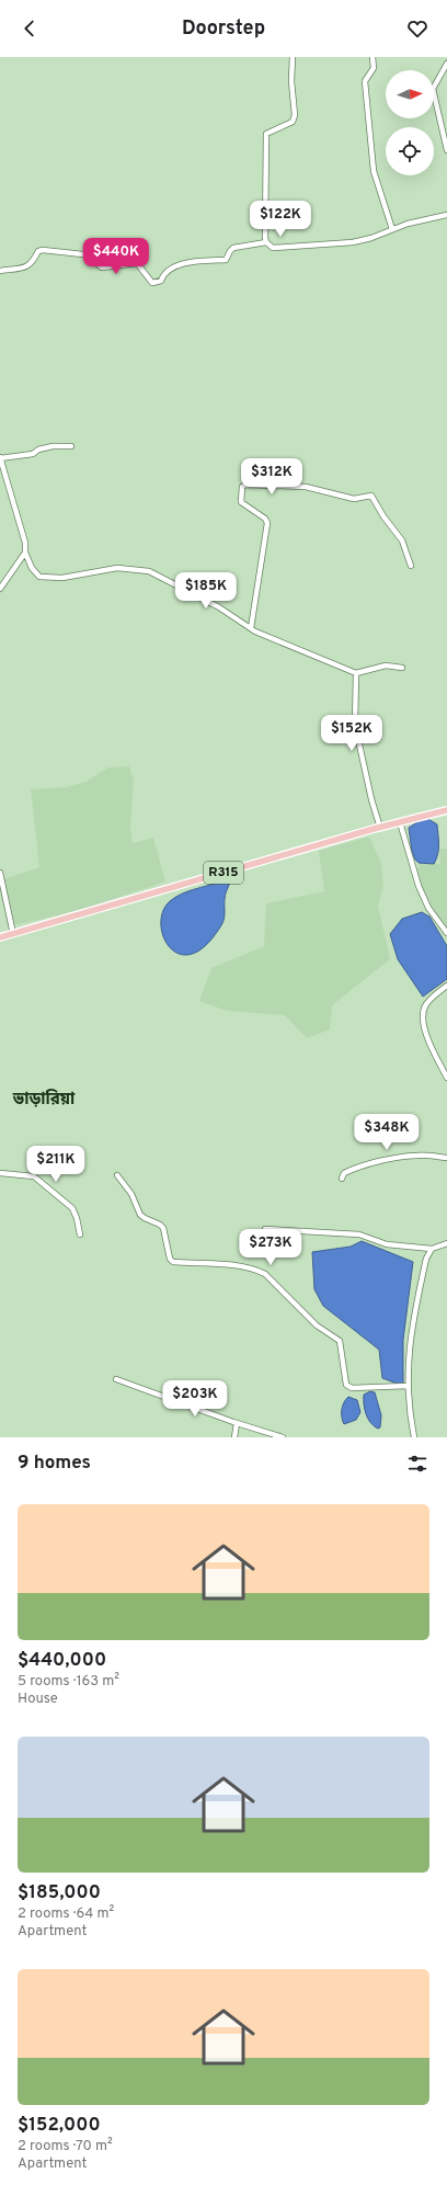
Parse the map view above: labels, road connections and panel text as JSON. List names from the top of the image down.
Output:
{
  "streets": {
    "main road": ["R315"]
  },
  "districts": ["ভাড়ারিয়া"],
  "north": "right",
  "page": {
    "header": "Doorstep",
    "price": [
      "$122K",
      "$440K",
      "$312K",
      "$185K",
      "$152K",
      "$348K",
      "$211K",
      "$273K",
      "$203K"
    ],
    "heading": "9 homes",
    "list": [
      {
        "name": "$440,000",
        "note": "5 rooms · 163 m² · House"
      },
      {
        "name": "$185,000",
        "note": "2 rooms · 64 m² · Apartment"
      },
      {
        "name": "$152,000",
        "note": "2 rooms · 70 m² · Apartment"
      }
    ]
  }
}
